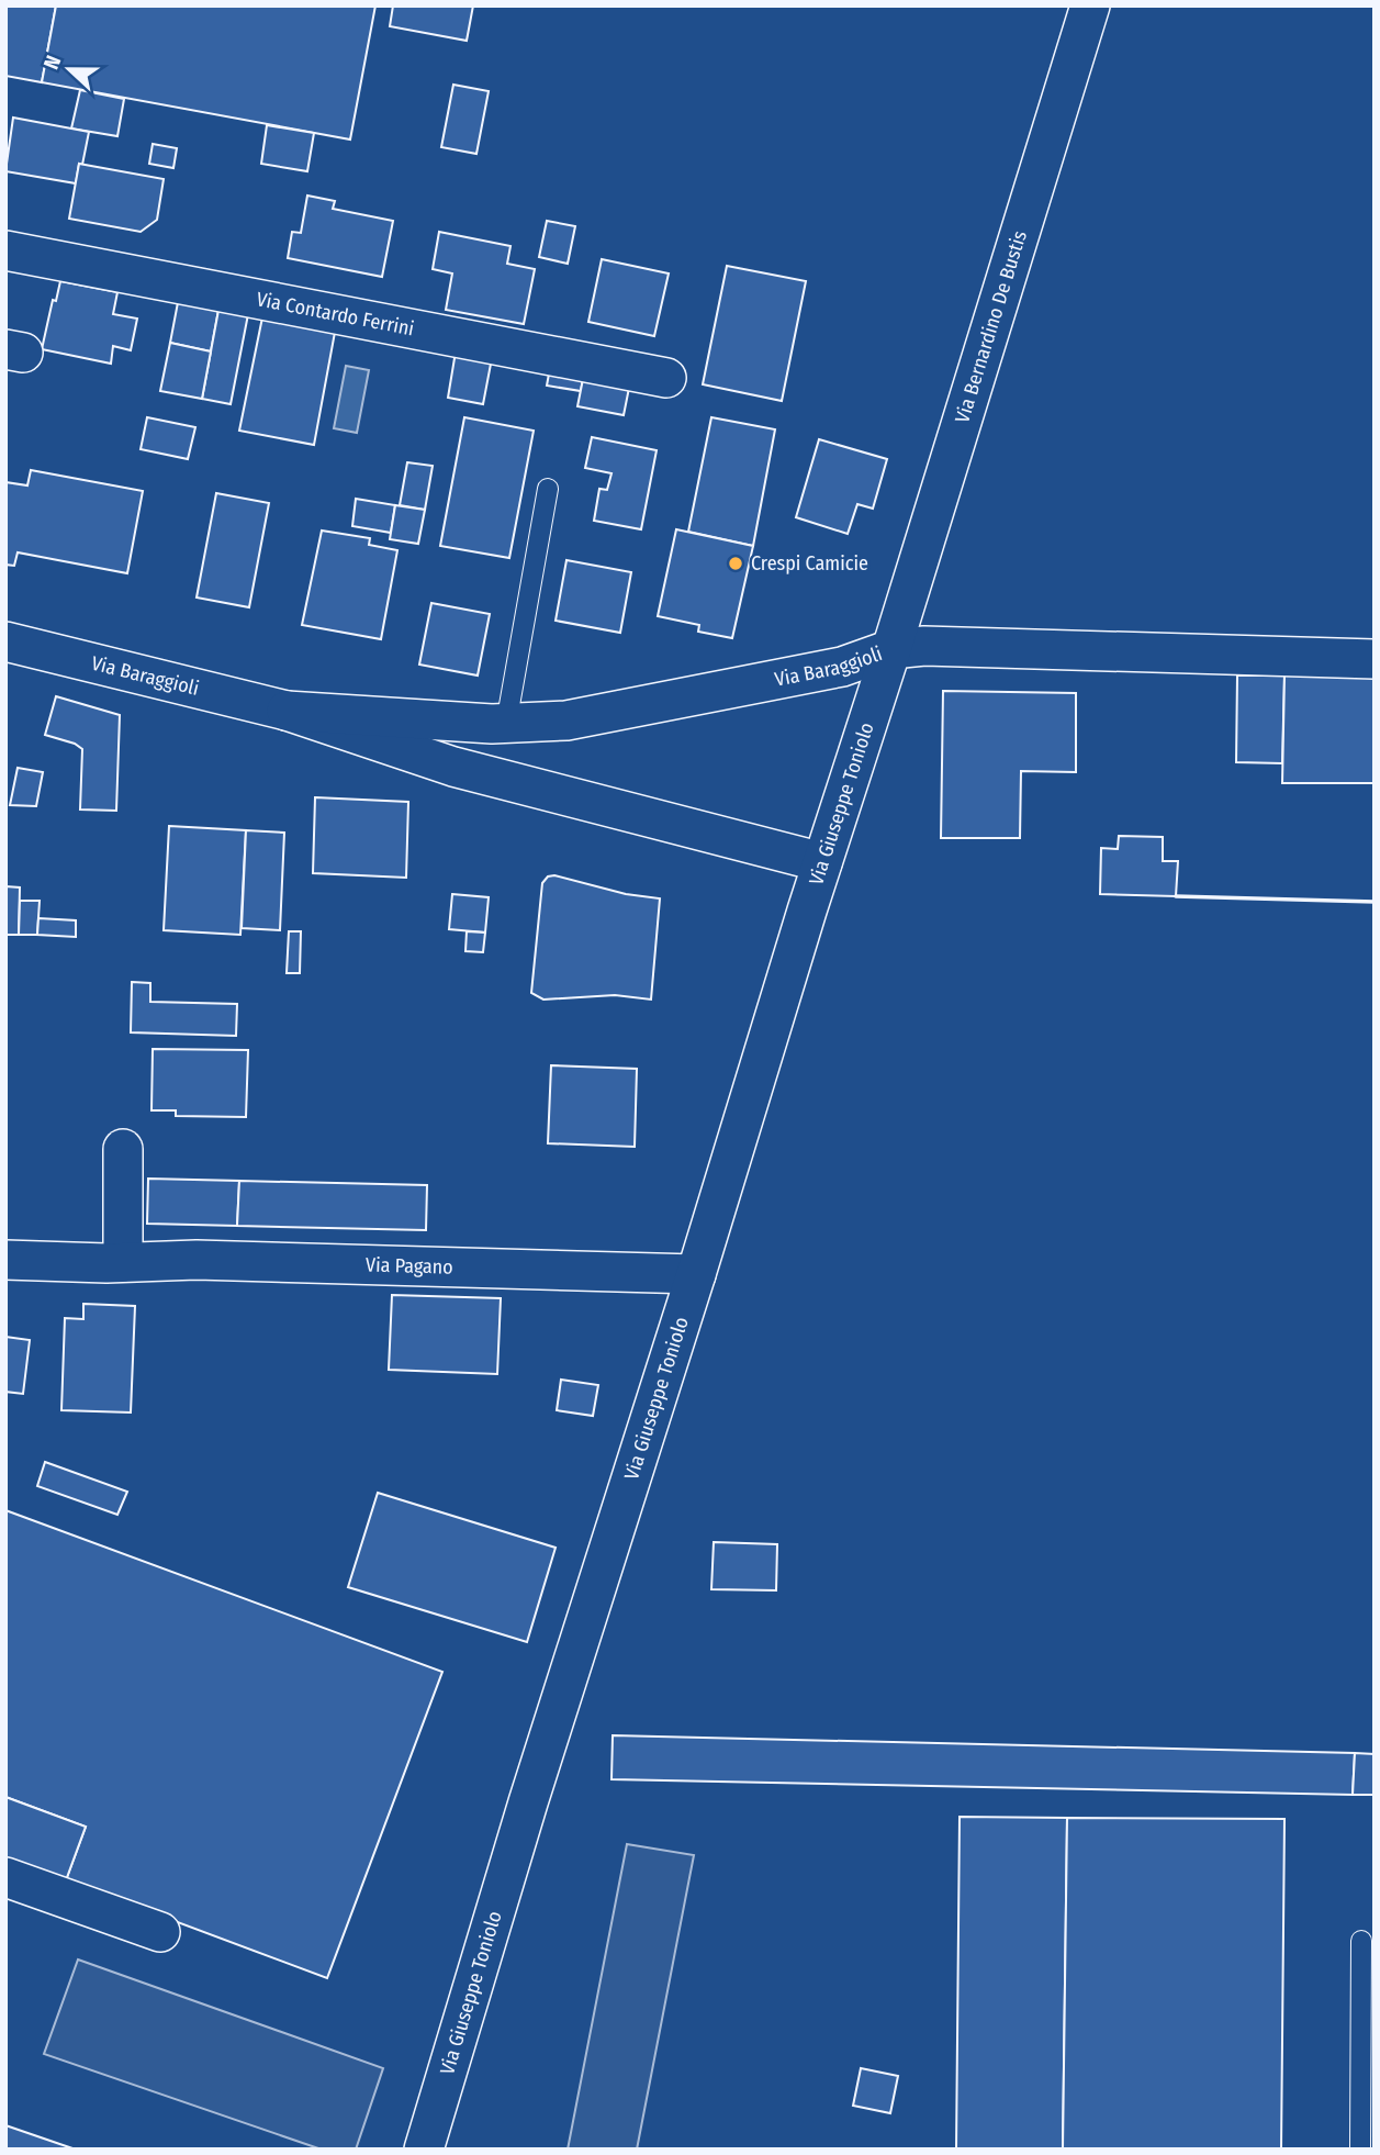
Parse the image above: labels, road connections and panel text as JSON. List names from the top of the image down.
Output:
{
  "streets": {
    "street": [
      "Via Contardo Ferrini",
      "Via Bernardino De Bustis",
      "Via Baraggioli",
      "Via Giuseppe Toniolo",
      "Via Pagano"
    ]
  },
  "crossings": [
    ["Via Bernardino De Bustis", "Via Baraggioli"],
    ["Via Bernardino De Bustis", "Via Giuseppe Toniolo"],
    ["Via Baraggioli", "Via Giuseppe Toniolo"],
    ["Via Giuseppe Toniolo", "Via Pagano"]
  ],
  "places": ["Crespi Camicie"],
  "north": "left"
}
